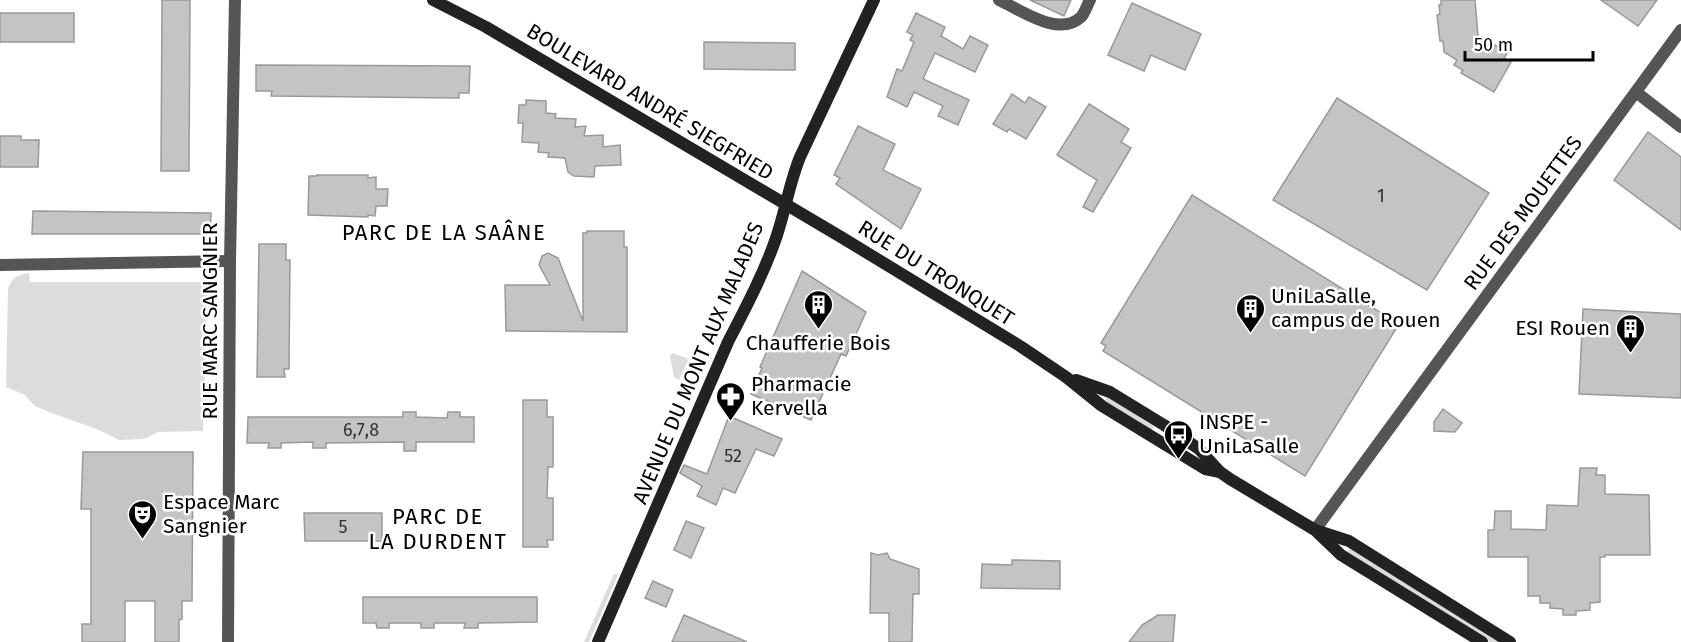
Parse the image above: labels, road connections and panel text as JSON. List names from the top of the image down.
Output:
{
  "streets": {
    "street": [
      "BOULEVARD ANDRÉ SIEGFRIED",
      "RUE DES MOUETTES",
      "RUE DU TRONQUET",
      "RUE MARC SANGNIER",
      "AVENUE DU MONT AUX MALADES"
    ]
  },
  "crossings": [
    ["BOULEVARD ANDRÉ SIEGFRIED", "RUE DU TRONQUET"],
    ["BOULEVARD ANDRÉ SIEGFRIED", "AVENUE DU MONT AUX MALADES"],
    ["RUE DES MOUETTES", "RUE DU TRONQUET"],
    ["RUE DU TRONQUET", "AVENUE DU MONT AUX MALADES"]
  ],
  "districts": ["PARC DE LA SAÂNE", "PARC DE LA DURDENT"],
  "places": {
    "building": ["Chaufferie Bois", "UniLaSalle, campus de Rouen", "ESI Rouen"],
    "pharmacy": ["Pharmacie Kervella"],
    "bus stop": ["INSPE - UniLaSalle"],
    "theatre": ["Espace Marc Sangnier"]
  },
  "house_numbers": [
    "1",
    "6,7,8",
    "52",
    "5"
  ],
  "scale_bar": "50 m"
}
